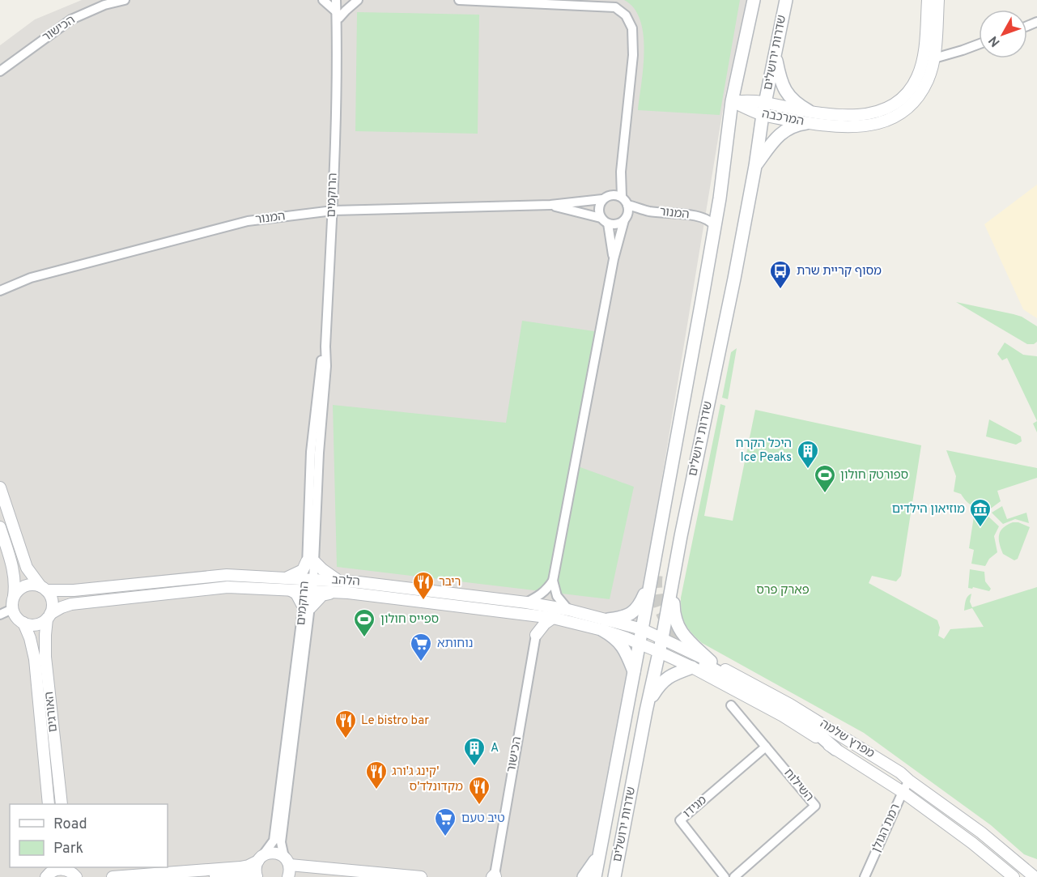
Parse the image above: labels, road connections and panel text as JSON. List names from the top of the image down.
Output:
{
  "streets": {
    "main road": ["שדרות ירושלים"],
    "street": [
      "הכישור",
      "המרכבה",
      "הרוקמים",
      "המנור",
      "הלהב",
      "האורגים",
      "מפרץ שלמה",
      "השילוח",
      "מגידו",
      "רמת הגולן"
    ]
  },
  "crossings": [
    ["שדרות ירושלים", "המרכבה"],
    ["שדרות ירושלים", "המנור"],
    ["שדרות ירושלים", "הלהב"],
    ["שדרות ירושלים", "מפרץ שלמה"],
    ["הרוקמים", "המנור"],
    ["הרוקמים", "הלהב"],
    ["הלהב", "האורגים"],
    ["הלהב", "מפרץ שלמה"],
    ["מפרץ שלמה", "רמת הגולן"],
    ["השילוח", "מגידו"]
  ],
  "parks": ["פארק פרס"],
  "places": {
    "bus stop": ["מסוף קריית שרת"],
    "building": ["היכל הקרח Ice Peaks", "A"],
    "sports": ["ספורטק חולון", "ספייס חולון"],
    "museum": ["מוזיאון הילדים"],
    "restaurant": [
      "ריבר",
      "Le bistro bar",
      "קינג ג'ורג'",
      "מקדונלד'ס"
    ],
    "supermarket": ["נוחותא", "טיב טעם"]
  },
  "legend": ["Road", "Park"],
  "north": "bottom left"
}
